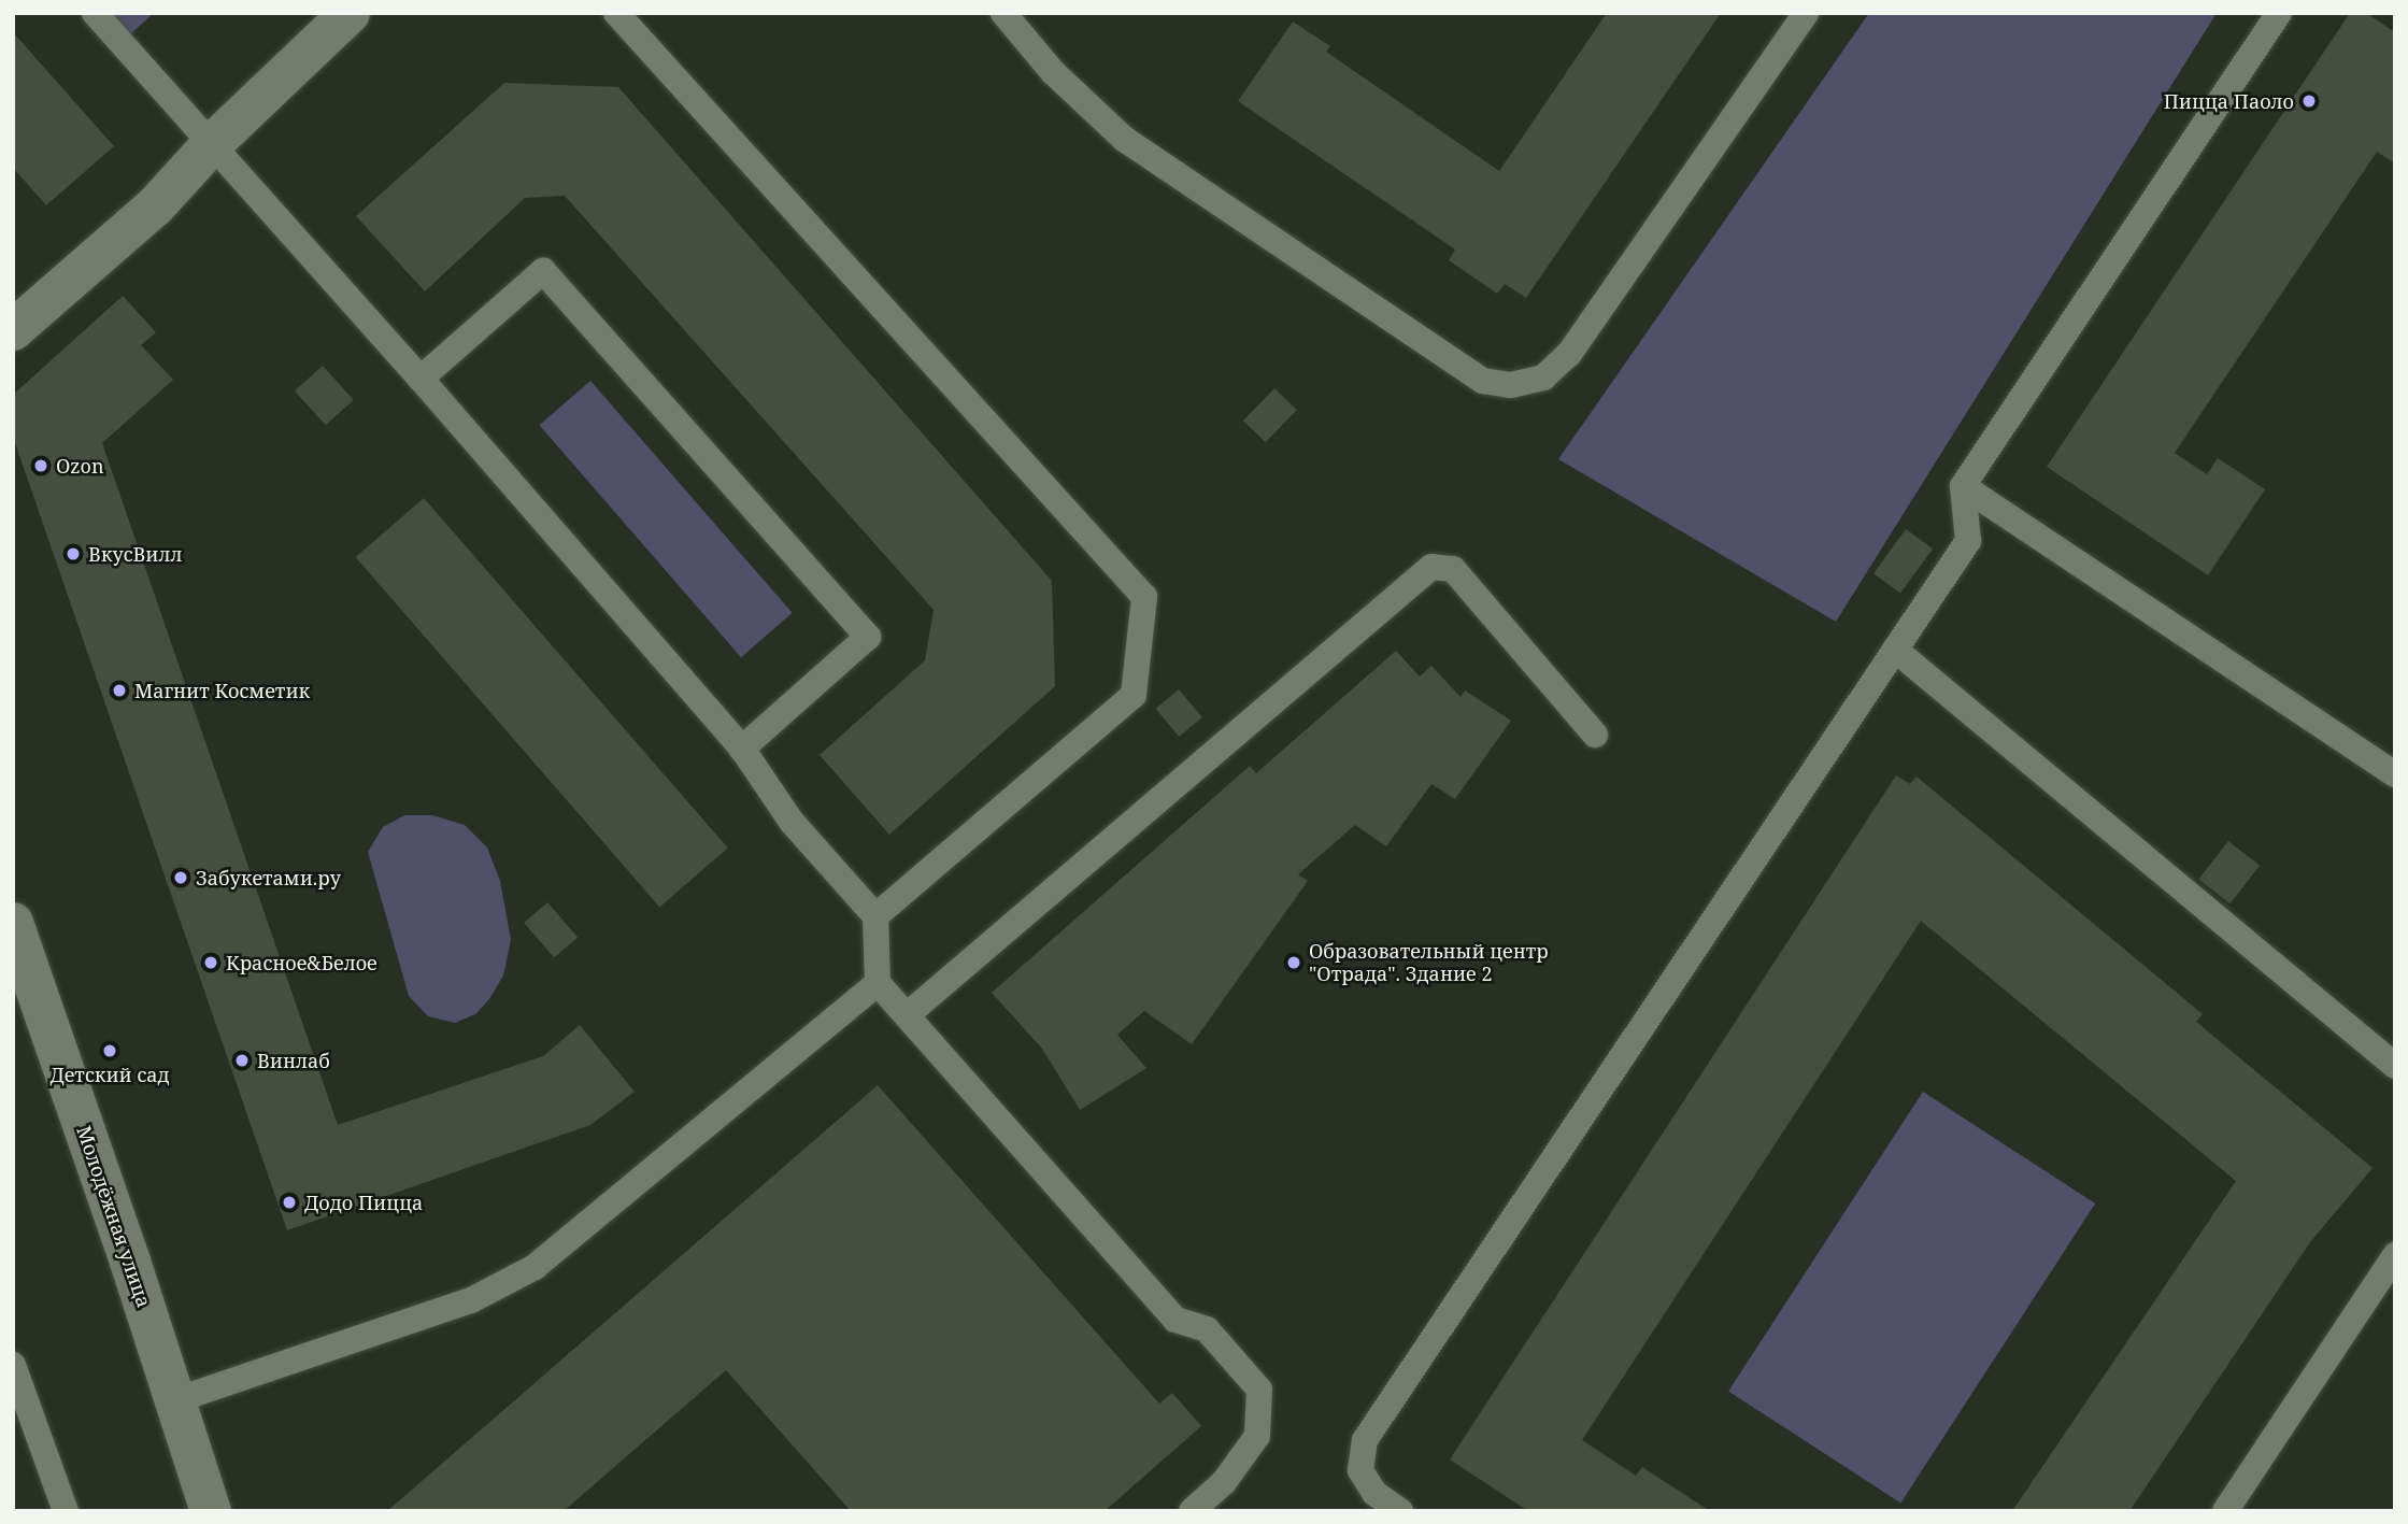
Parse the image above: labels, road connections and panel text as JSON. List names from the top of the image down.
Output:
{
  "streets": {
    "street": ["Молодёжная улица"]
  },
  "places": [
    "Пицца Паоло",
    "Ozon",
    "ВкусВилл",
    "Магнит Косметик",
    "Забукетами.ру",
    "Красное&Белое",
    "Образовательный центр \"Отрада\". Здание 2",
    "Детский сад",
    "Винлаб",
    "Додо Пицца"
  ]
}
